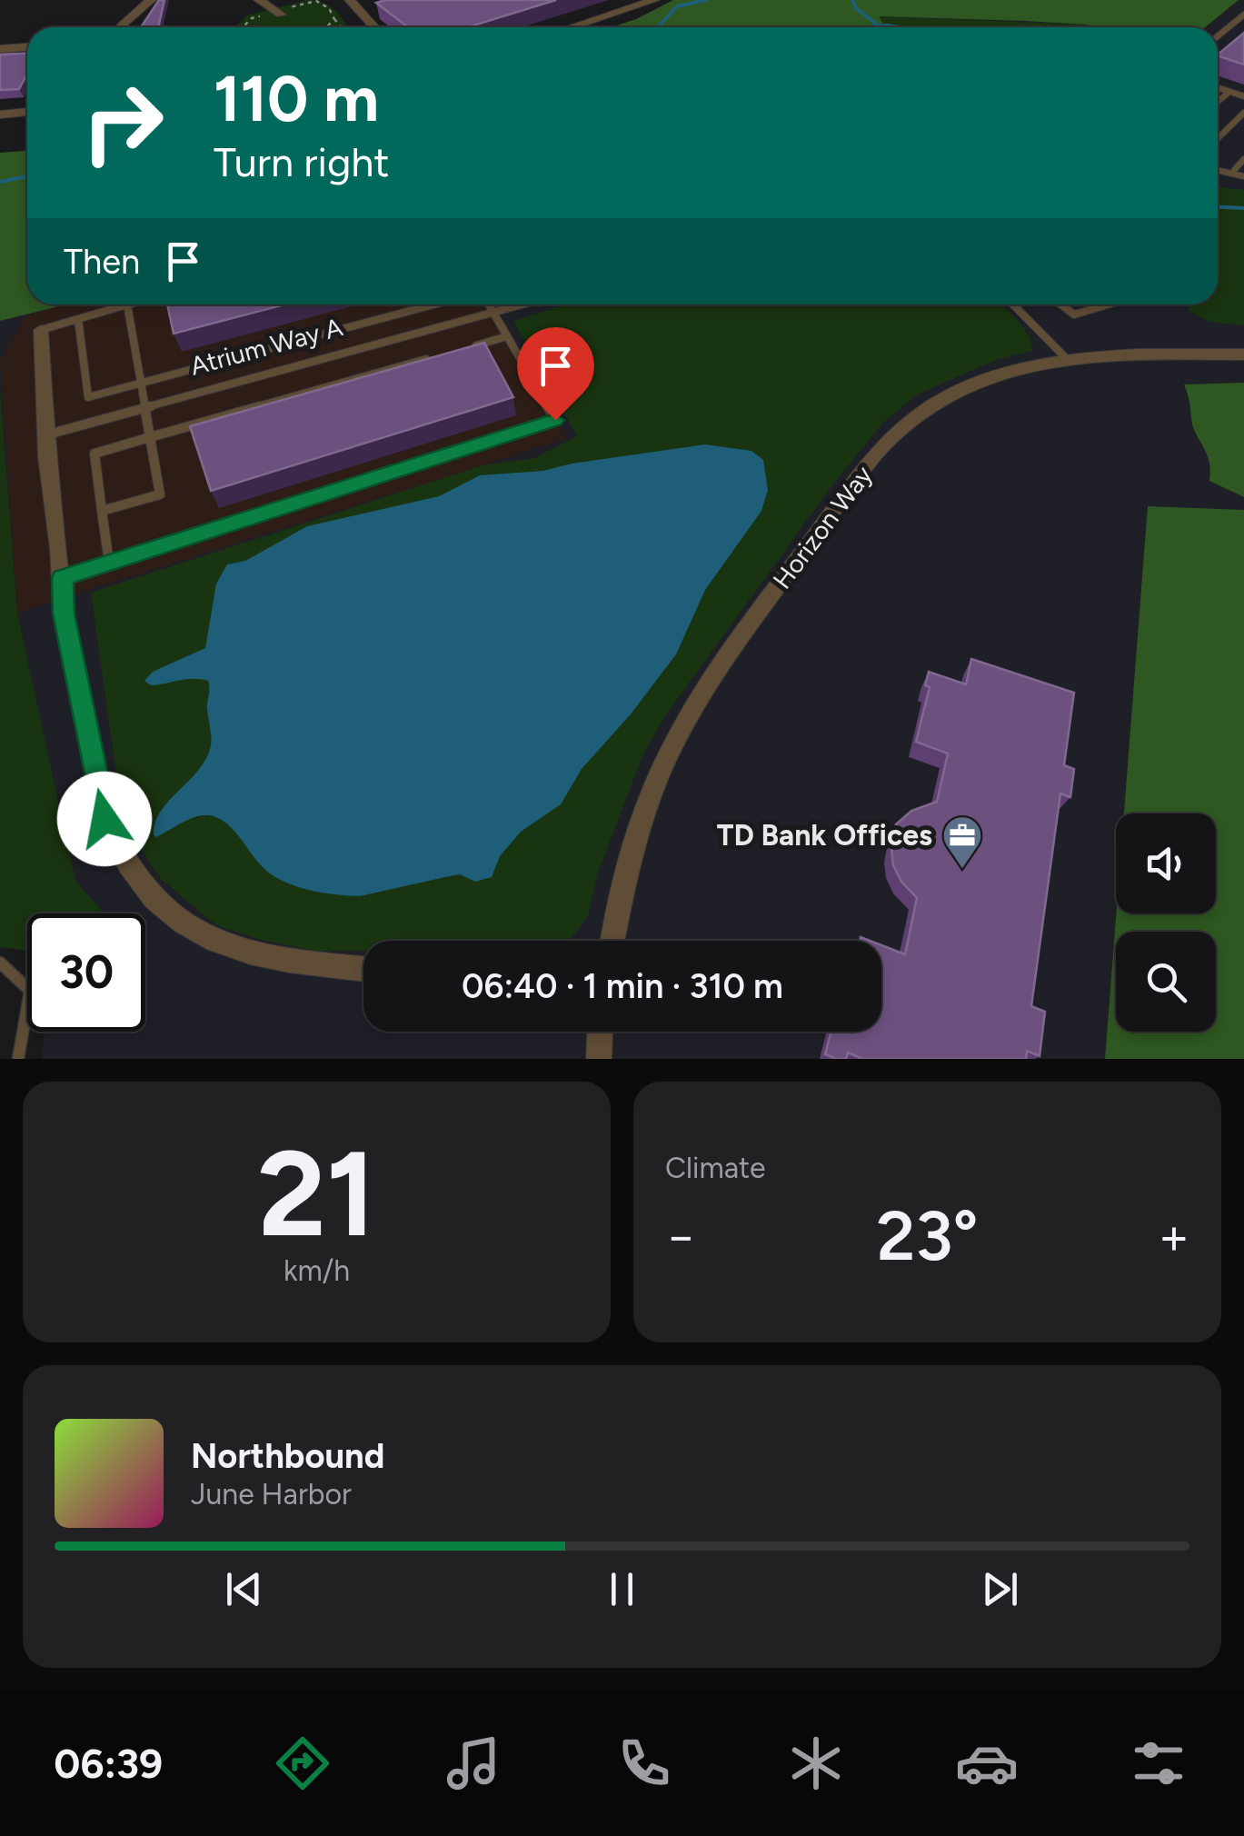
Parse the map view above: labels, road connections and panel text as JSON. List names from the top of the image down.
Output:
{
  "streets": {
    "street": ["Horizon Way"],
    "lane": ["Atrium Way A"]
  },
  "places": {
    "office": ["TD Bank Offices"]
  },
  "page": {
    "turn": ["110 m", "Turn right"],
    "then": "Then",
    "limit": "30",
    "trip": "06:40 · 1 min · 310 m",
    "tile": [
      ["21", "km/h"],
      "Climate"
    ],
    "heat": ["−", "23°", "+"],
    "song": ["Northbound", "June Harbor"],
    "tabs": "06:39"
  }
}
